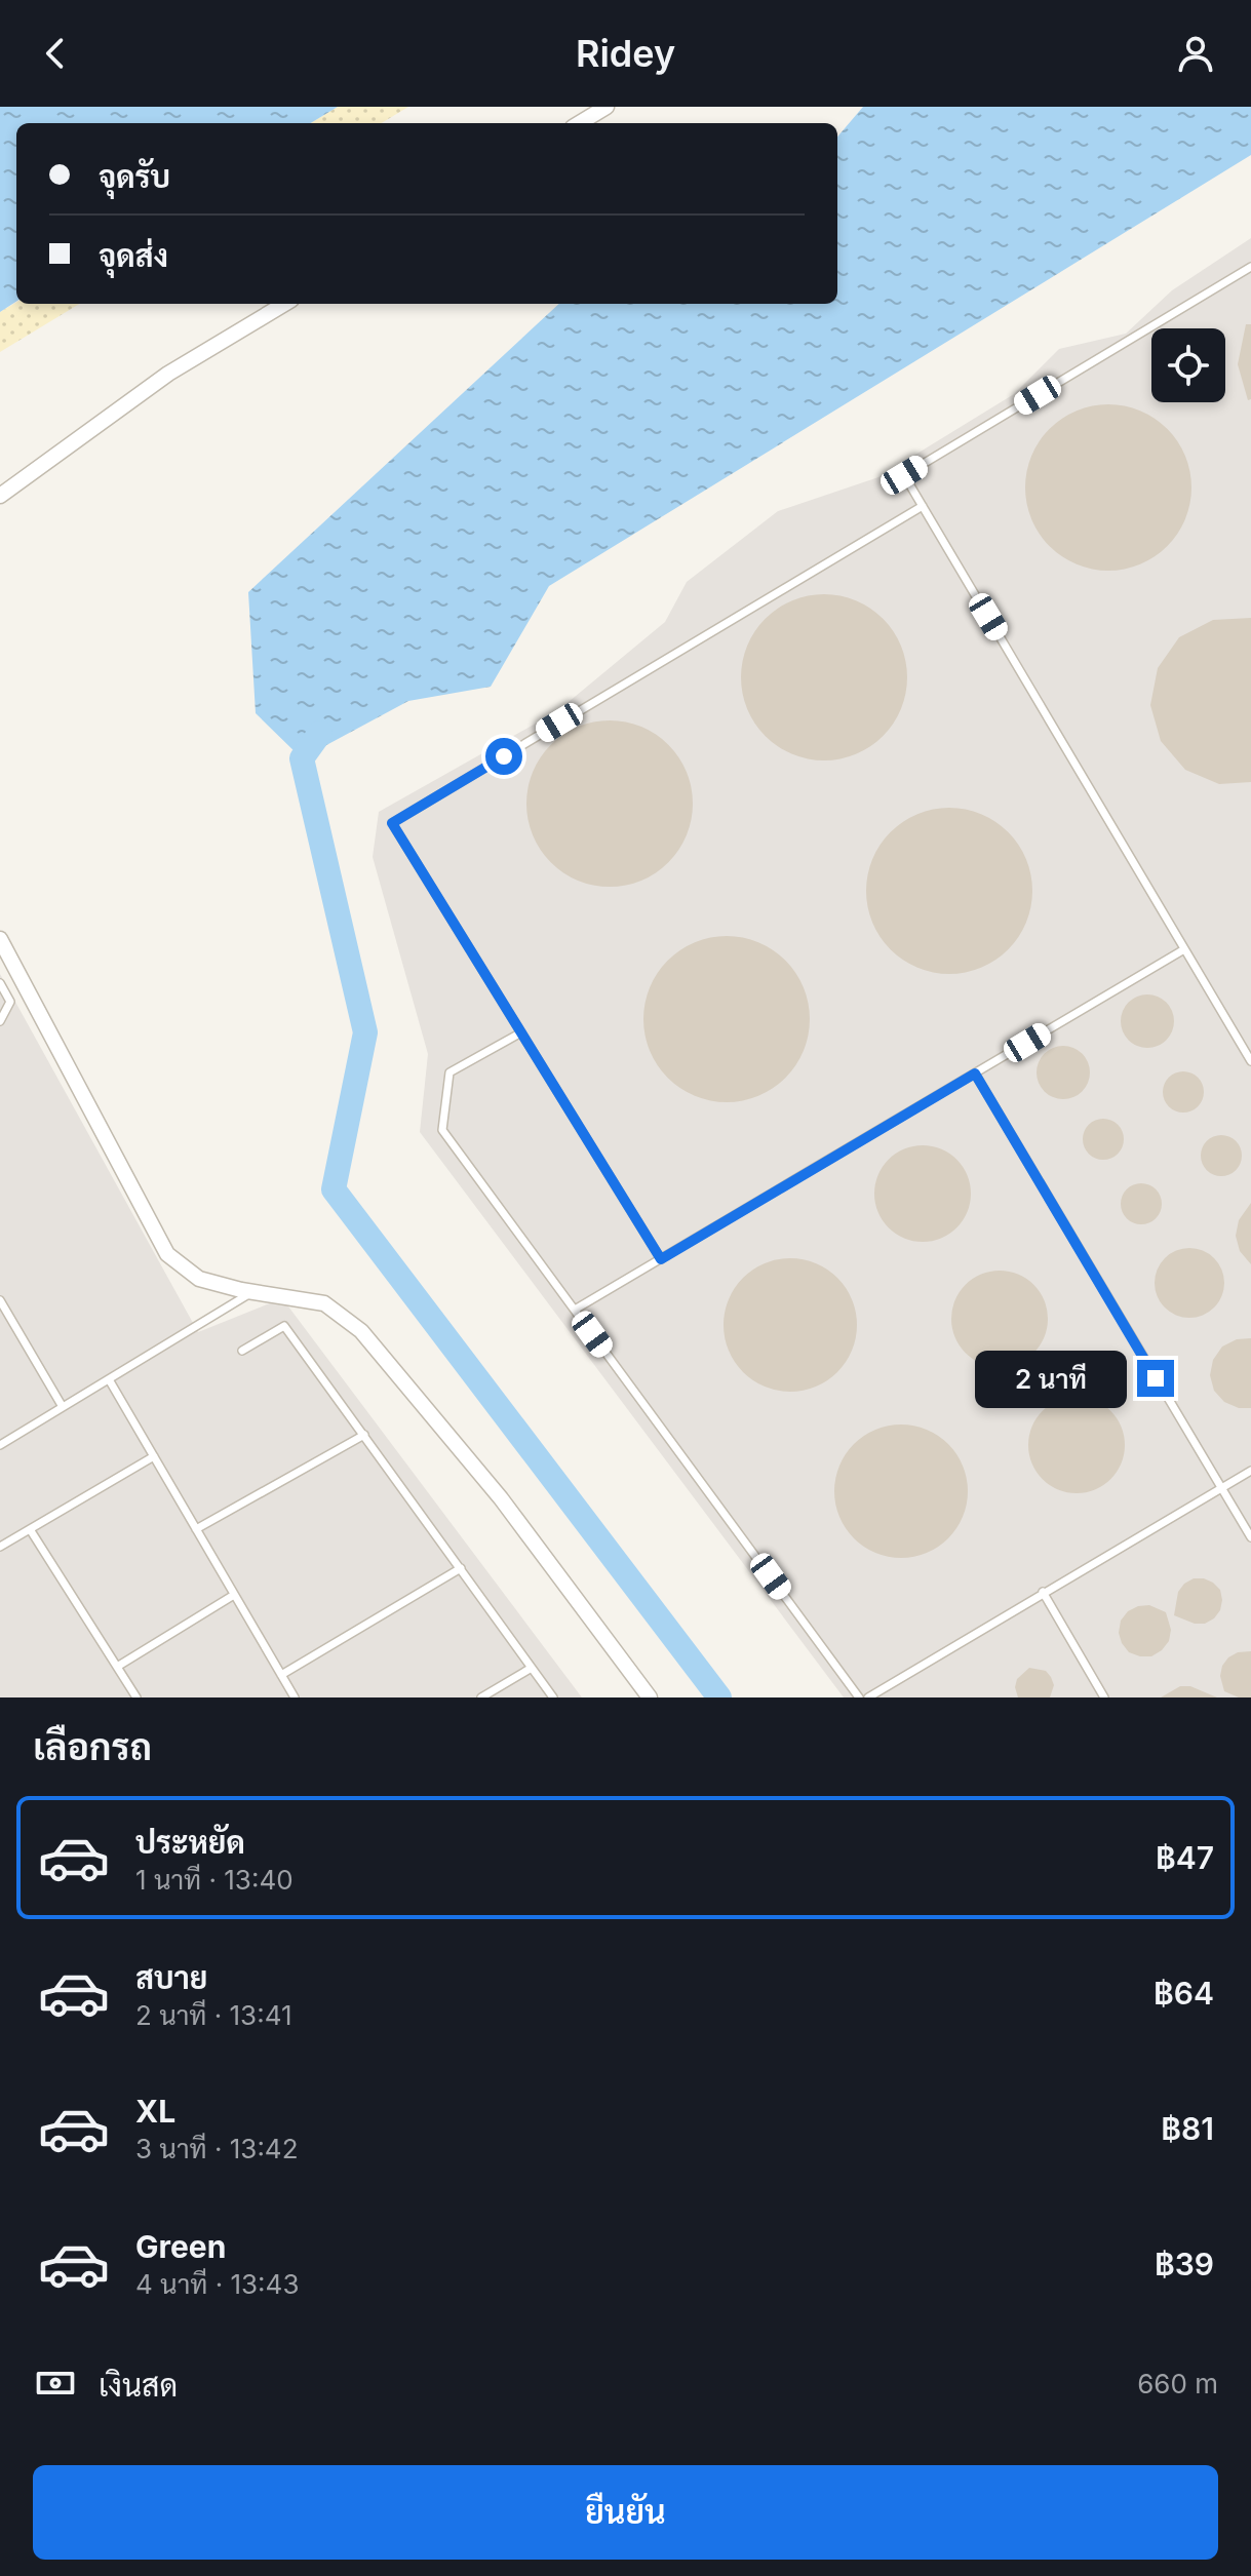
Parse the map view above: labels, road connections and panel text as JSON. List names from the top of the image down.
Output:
{
  "page": {
    "header": "Ridey",
    "banner": ["จุดรับ", "จุดส่ง"],
    "bubble": "2 นาที",
    "heading": "เลือกรถ",
    "list": [
      {
        "name": "ประหยัด",
        "note": "1 นาที · 13:40",
        "value": "฿47"
      },
      {
        "name": "สบาย",
        "note": "2 นาที · 13:41",
        "value": "฿64"
      },
      {
        "name": "XL",
        "note": "3 นาที · 13:42",
        "value": "฿81"
      },
      {
        "name": "Green",
        "note": "4 นาที · 13:43",
        "value": "฿39"
      }
    ],
    "pay": ["เงินสด", "660 m"],
    "buttons": "ยืนยัน"
  }
}
